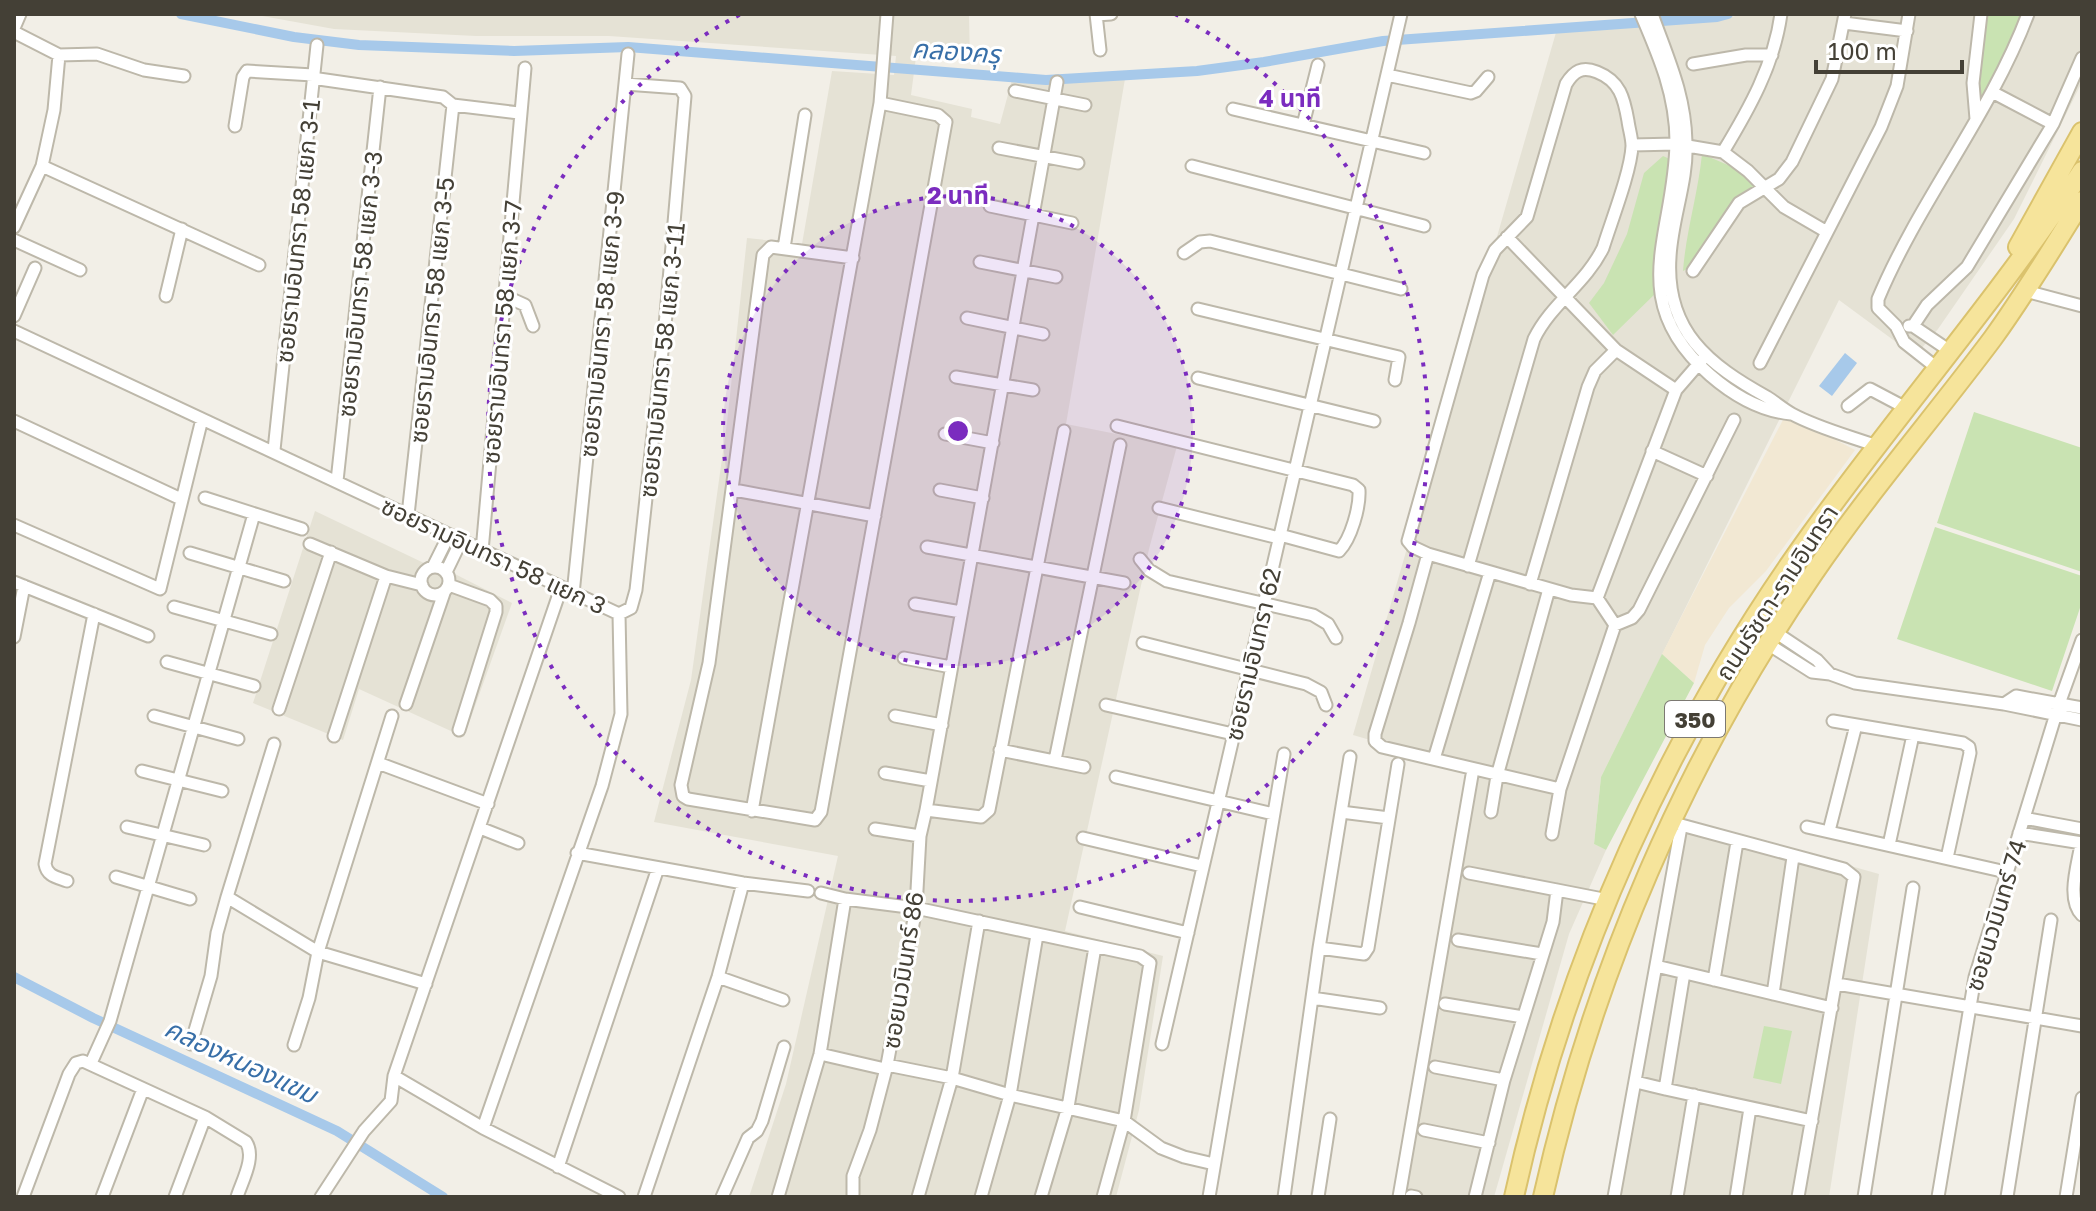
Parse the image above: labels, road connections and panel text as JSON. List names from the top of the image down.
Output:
{
  "streets": {
    "main road": ["ถนนรัชดา-รามอินทรา", "350"],
    "street": [
      "ซอยรามอินทรา 58 แยก 3-1",
      "ซอยรามอินทรา 58 แยก 3-3",
      "ซอยรามอินทรา 58 แยก 3-5",
      "ซอยรามอินทรา 58 แยก 3-9",
      "ซอยรามอินทรา 58 แยก 3-7",
      "ซอยรามอินทรา 58 แยก 3-11",
      "ซอยรามอินทรา 58 แยก 3",
      "ซอยรามอินทรา 62",
      "ซอยนวมินทร์ 74",
      "ซอยนวมินทร์ 86"
    ]
  },
  "crossings": [
    ["ซอยรามอินทรา 58 แยก 3-1", "ซอยรามอินทรา 58 แยก 3-3"],
    ["ซอยรามอินทรา 58 แยก 3-1", "ซอยรามอินทรา 58 แยก 3-5"],
    ["ซอยรามอินทรา 58 แยก 3-1", "ซอยรามอินทรา 58 แยก 3-7"],
    ["ซอยรามอินทรา 58 แยก 3-1", "ซอยรามอินทรา 58 แยก 3"],
    ["ซอยรามอินทรา 58 แยก 3-3", "ซอยรามอินทรา 58 แยก 3"],
    ["ซอยรามอินทรา 58 แยก 3-5", "ซอยรามอินทรา 58 แยก 3"],
    ["ซอยรามอินทรา 58 แยก 3-9", "ซอยรามอินทรา 58 แยก 3-11"],
    ["ซอยรามอินทรา 58 แยก 3-9", "ซอยรามอินทรา 58 แยก 3"],
    ["ซอยรามอินทรา 58 แยก 3-7", "ซอยรามอินทรา 58 แยก 3"],
    ["ซอยรามอินทรา 58 แยก 3-11", "ซอยรามอินทรา 58 แยก 3"]
  ],
  "water": ["คลองครุ", "คลองหนองแขม"],
  "scale_bar": "100 m",
  "rings": ["4 นาที", "2 นาที"]
}
